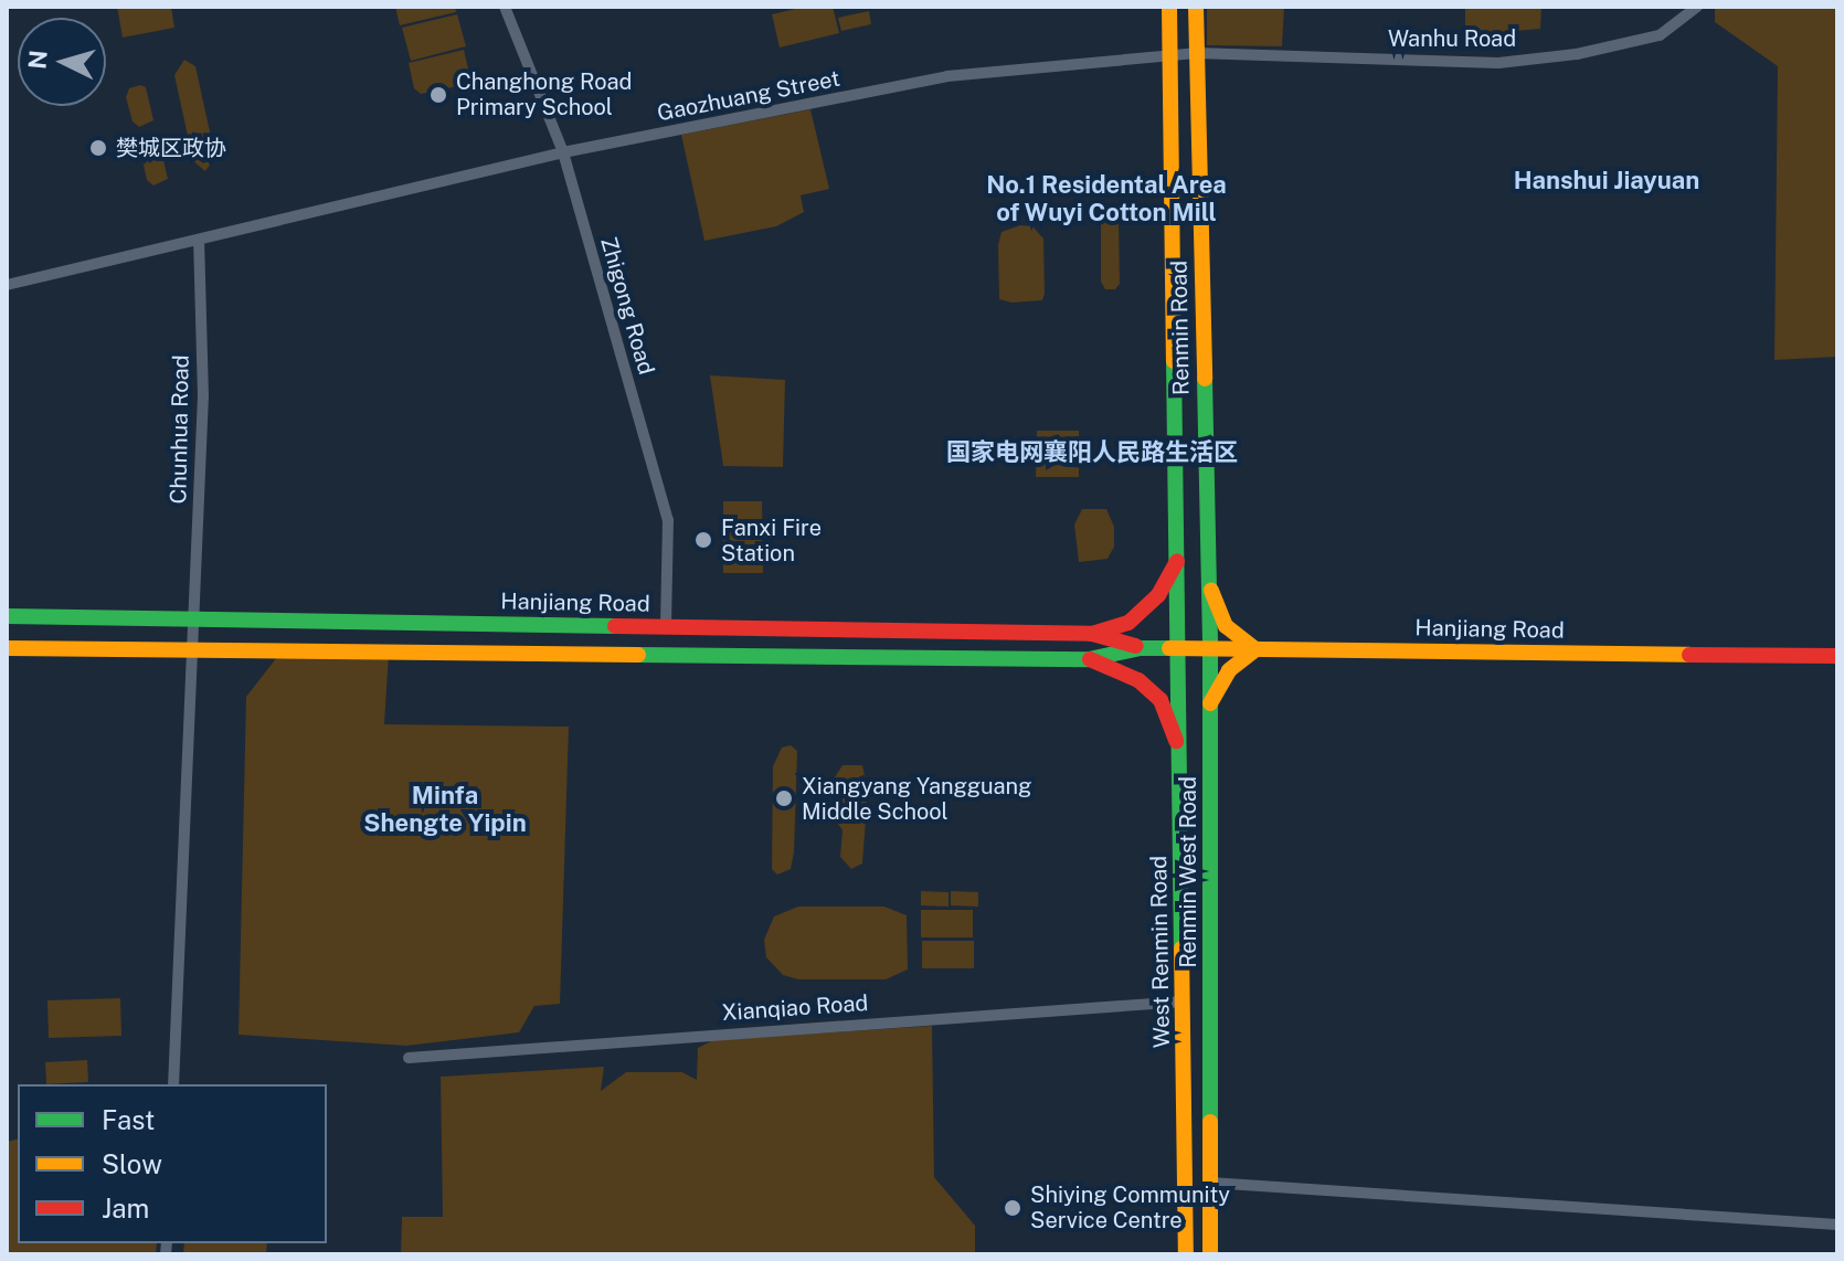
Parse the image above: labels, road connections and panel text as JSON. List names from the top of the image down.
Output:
{
  "streets": {
    "main road": [
      "Renmin Road",
      "Hanjiang Road",
      "Renmin West Road",
      "West Renmin Road"
    ],
    "street": [
      "Wanhu Road",
      "Gaozhuang Street",
      "Zhigong Road",
      "Chunhua Road",
      "Xianqiao Road"
    ]
  },
  "crossings": [
    ["Wanhu Road", "Gaozhuang Street"],
    ["Wanhu Road", "Renmin Road"],
    ["Gaozhuang Street", "Zhigong Road"],
    ["Gaozhuang Street", "Renmin Road"],
    ["Gaozhuang Street", "Chunhua Road"],
    ["Zhigong Road", "Hanjiang Road"],
    ["Renmin Road", "Hanjiang Road"],
    ["Renmin Road", "Renmin West Road"],
    ["Renmin Road", "West Renmin Road"],
    ["Chunhua Road", "Hanjiang Road"],
    ["Hanjiang Road", "Renmin West Road"],
    ["Hanjiang Road", "West Renmin Road"],
    ["West Renmin Road", "Xianqiao Road"]
  ],
  "districts": [
    "Hanshui Jiayuan",
    "No.1 Residental Area of Wuyi Cotton Mill",
    "国家电网襄阳人民路生活区",
    "Minfa Shengte Yipin"
  ],
  "places": [
    "Changhong Road Primary School",
    "樊城区政协",
    "Fanxi Fire Station",
    "Xiangyang Yangguang Middle School",
    "Shiying Community Service Centre"
  ],
  "legend": ["Fast", "Slow", "Jam"],
  "north": "left"
}
